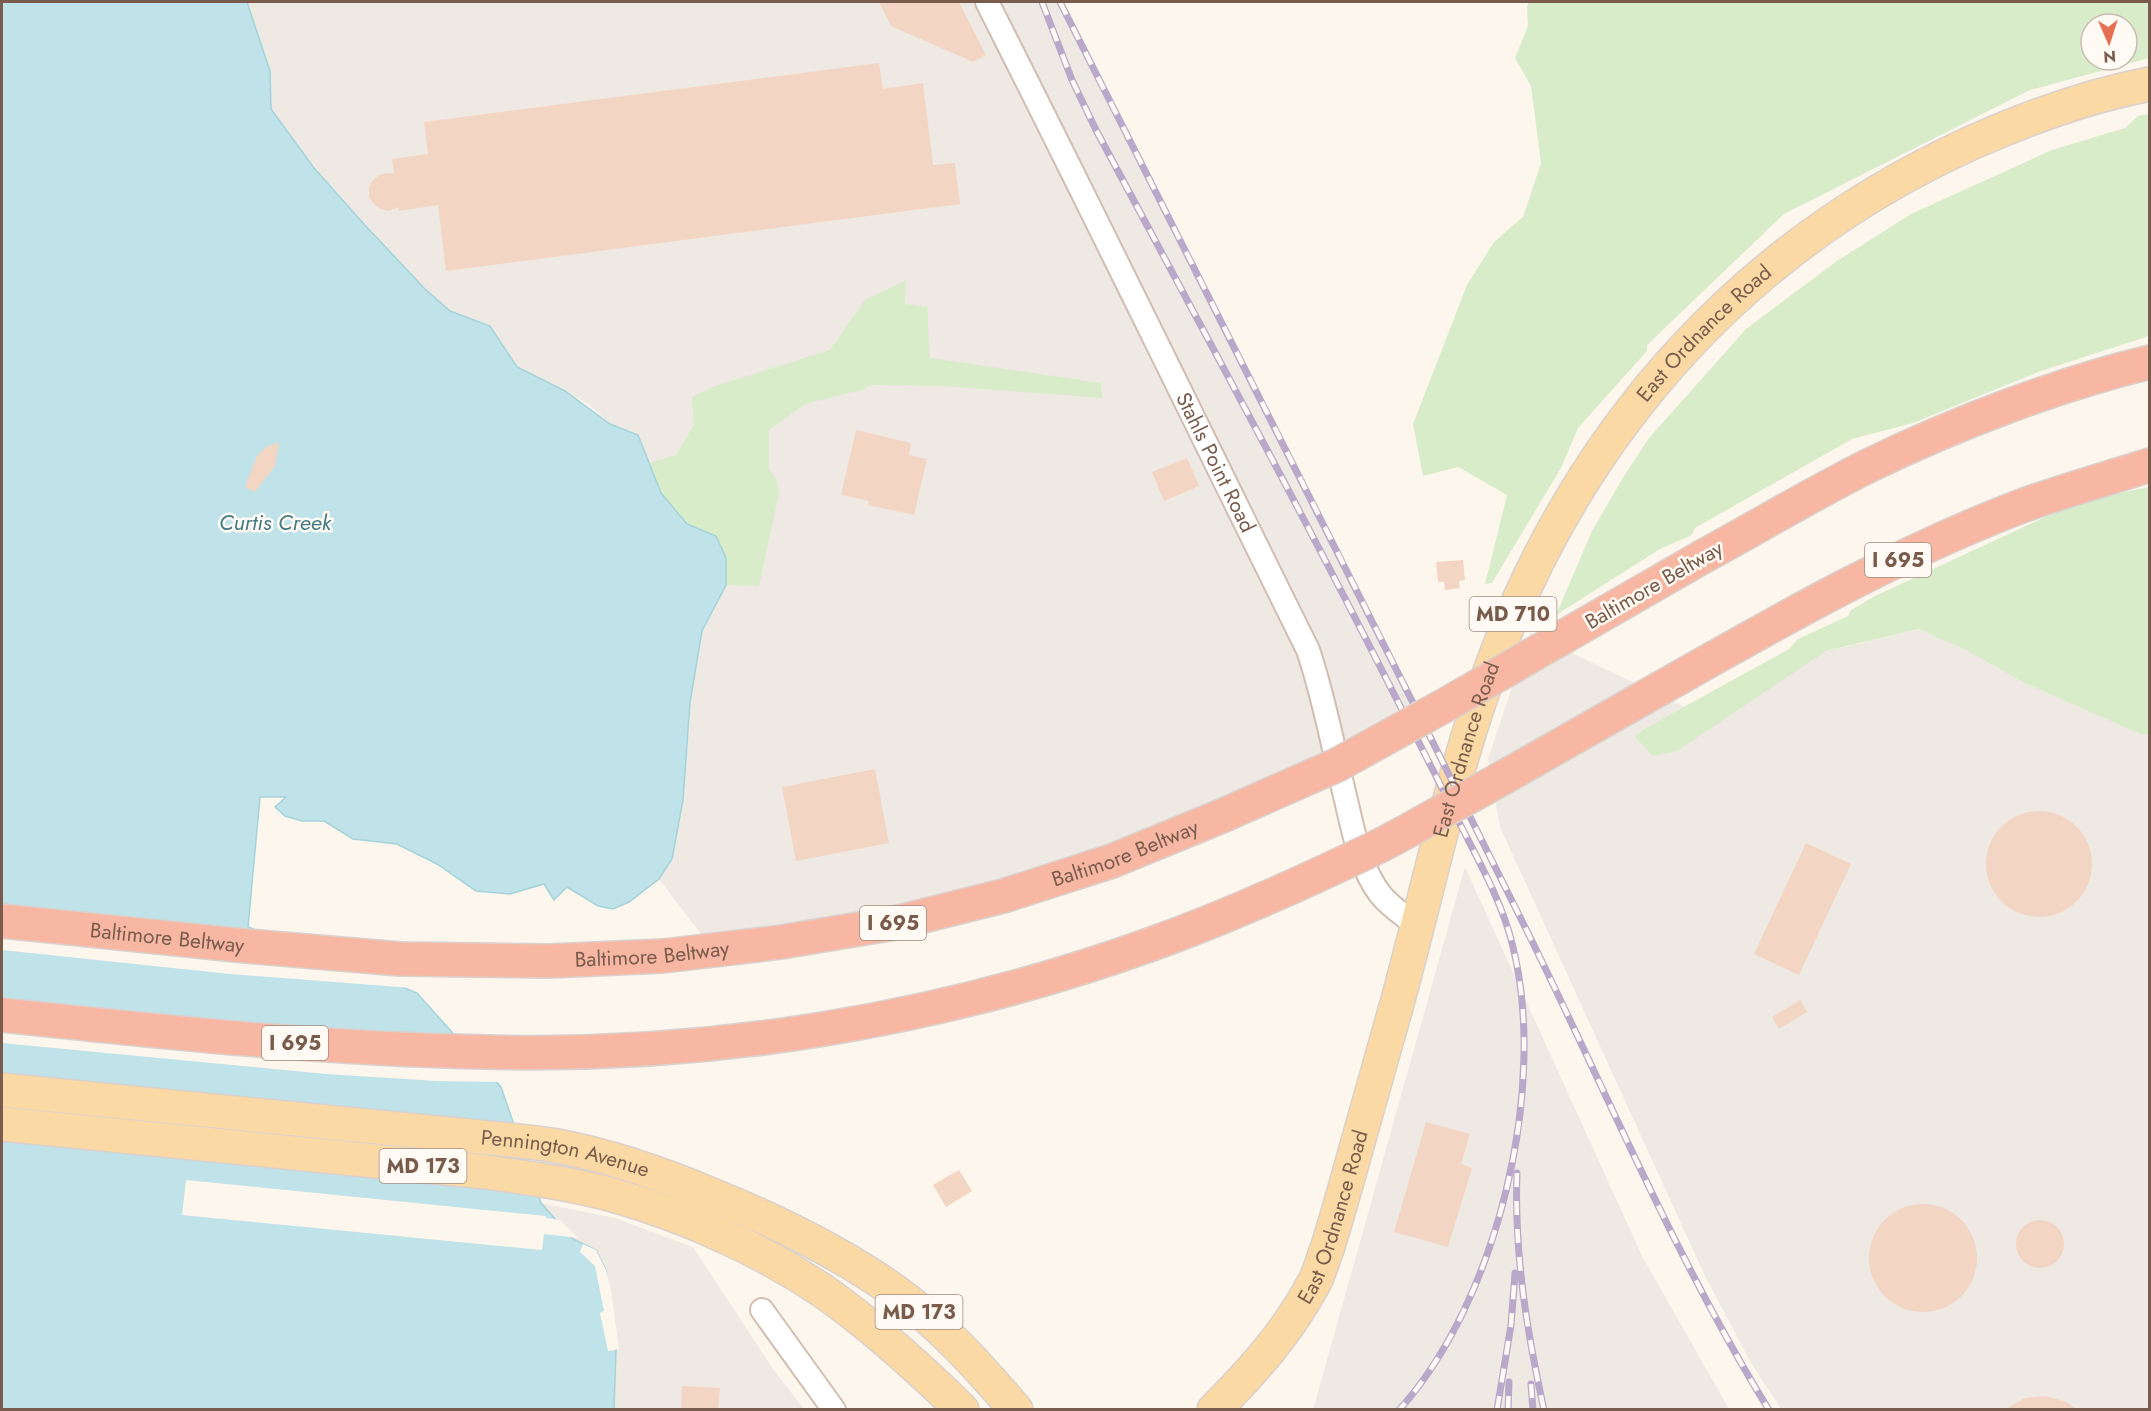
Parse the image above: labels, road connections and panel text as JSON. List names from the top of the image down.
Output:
{
  "streets": {
    "highway": ["I 695", "Baltimore Beltway"],
    "main road": [
      "East Ordnance Road",
      "MD 710",
      "Pennington Avenue",
      "MD 173"
    ],
    "street": ["Stahls Point Road"]
  },
  "crossings": [
    ["East Ordnance Road", "Stahls Point Road"]
  ],
  "water": ["Curtis Creek"],
  "north": "bottom"
}
